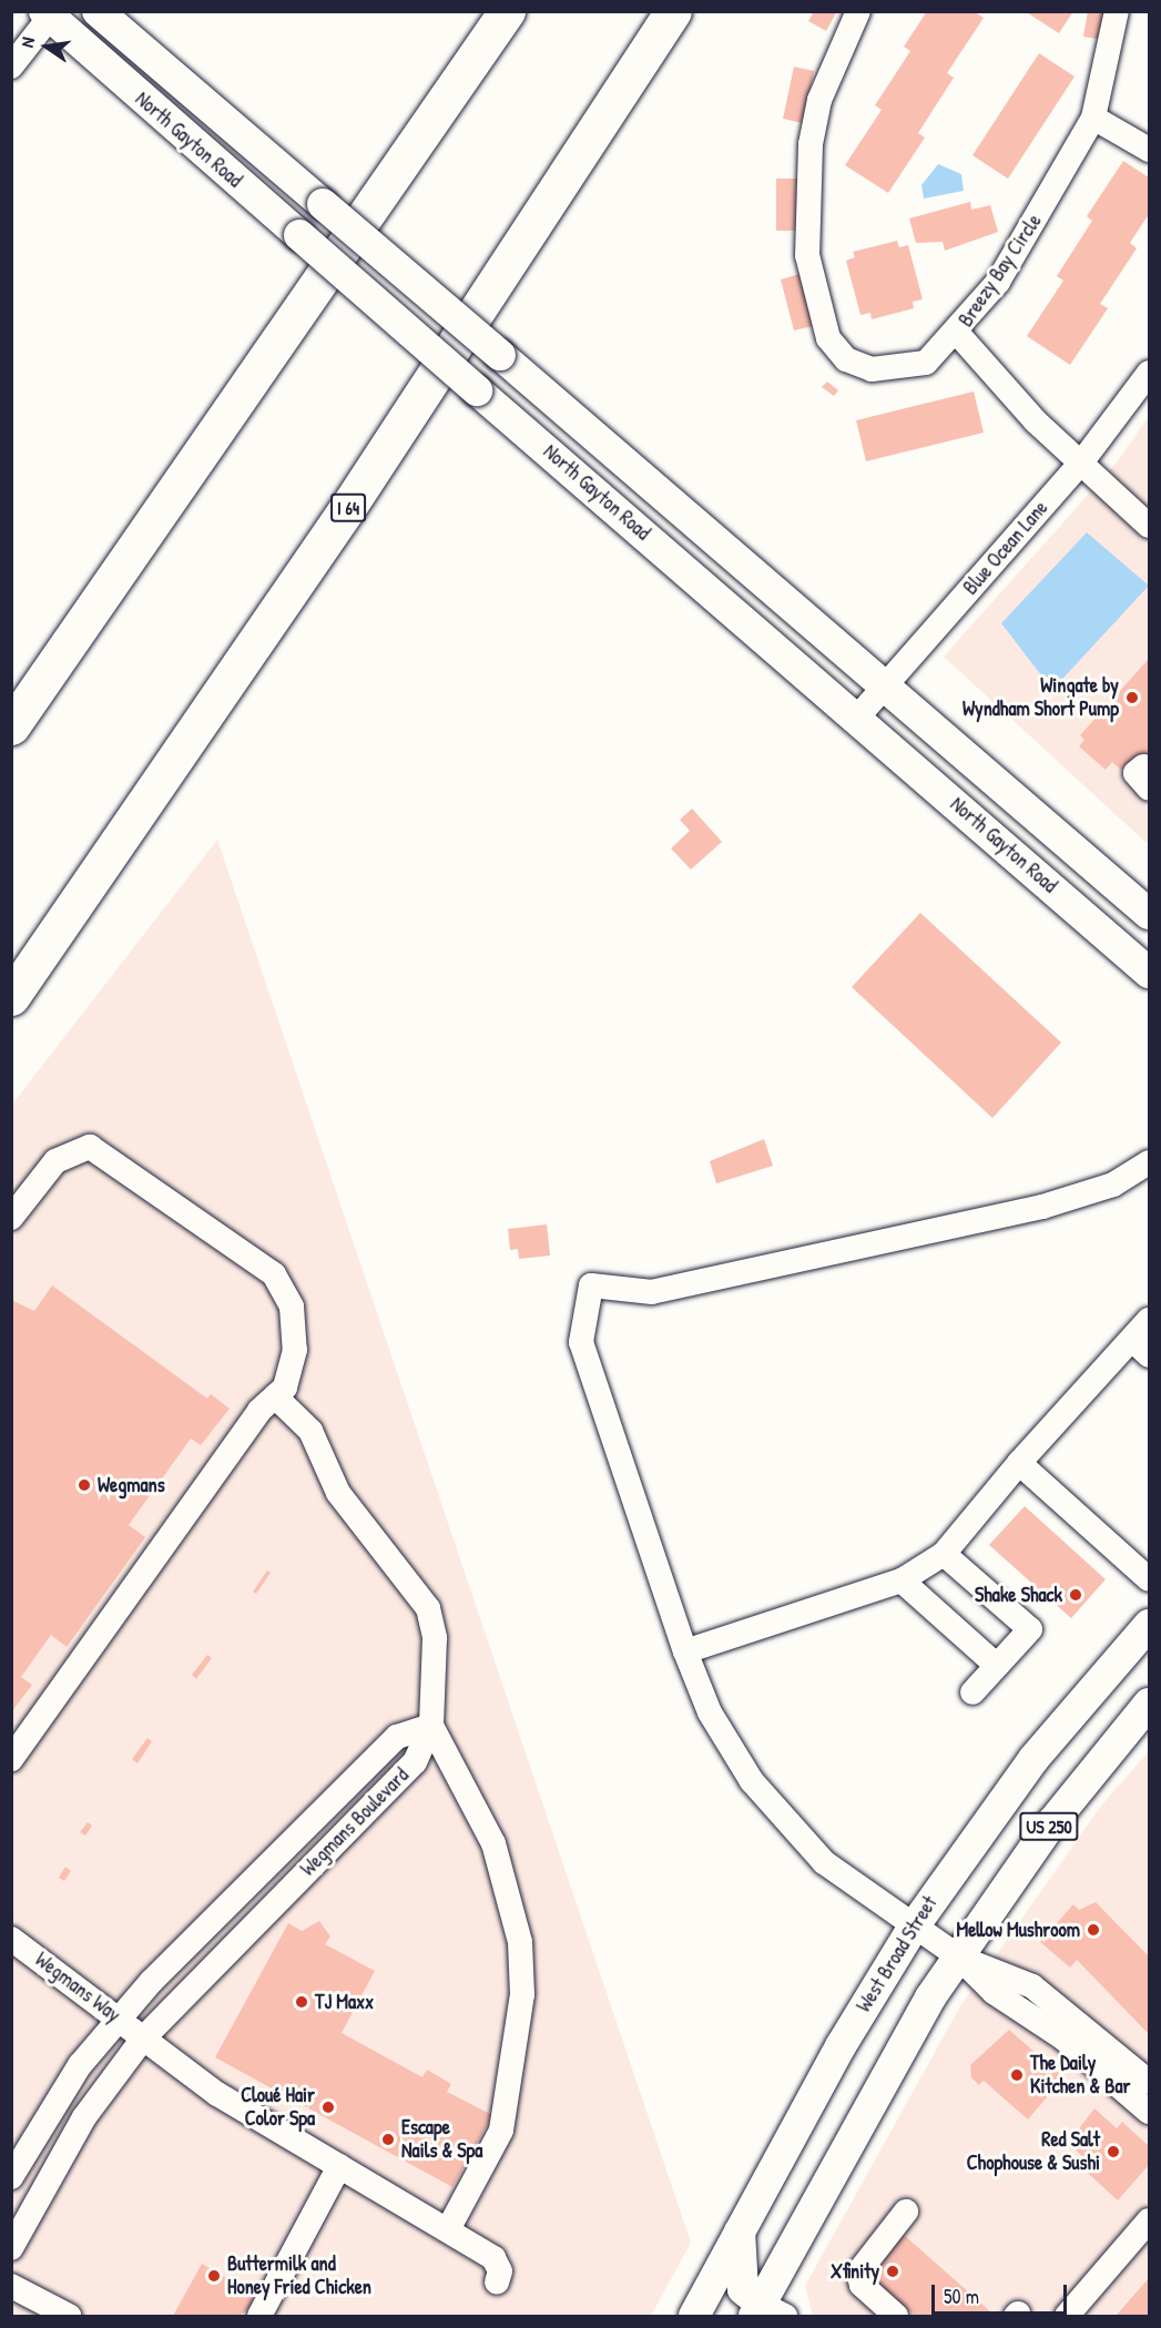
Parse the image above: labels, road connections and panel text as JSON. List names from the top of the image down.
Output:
{
  "streets": {
    "highway": ["I 64"],
    "main road": ["North Gayton Road", "US 250", "West Broad Street"],
    "street": [
      "Breezy Bay Circle",
      "Blue Ocean Lane",
      "Wegmans Boulevard",
      "Wegmans Way"
    ]
  },
  "crossings": [
    ["North Gayton Road", "Blue Ocean Lane"],
    ["Wegmans Boulevard", "Wegmans Way"]
  ],
  "places": [
    "Wingate by Wyndham Short Pump",
    "Wegmans",
    "Shake Shack",
    "Mellow Mushroom",
    "TJ Maxx",
    "The Daily Kitchen & Bar",
    "Cloué Hair Color Spa",
    "Escape Nails & Spa",
    "Red Salt Chophouse & Sushi",
    "Xfinity",
    "Buttermilk and Honey Fried Chicken"
  ],
  "scale_bar": "50 m",
  "north": "left"
}
